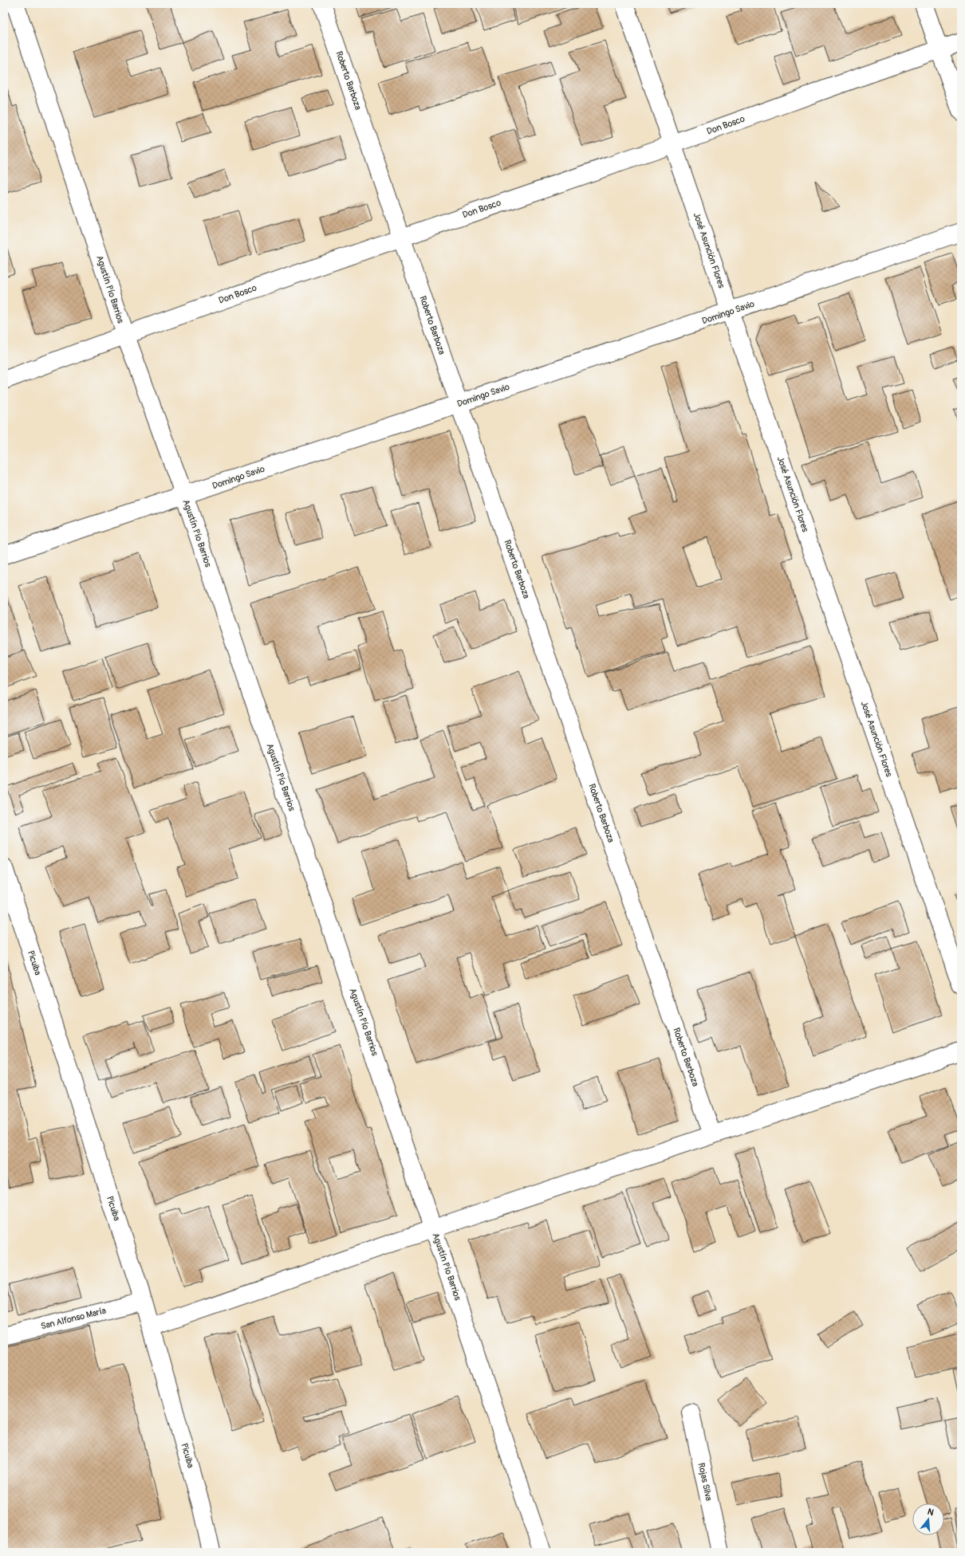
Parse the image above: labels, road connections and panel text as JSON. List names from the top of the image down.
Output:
{
  "streets": {
    "street": [
      "Roberto Barboza",
      "Don Bosco",
      "José Asunción Flores",
      "Agustín Pío Barrios",
      "Domingo Savio",
      "Picuiba",
      "San Alfonso María",
      "Rojas Silva"
    ]
  },
  "crossings": [
    ["Roberto Barboza", "Don Bosco"],
    ["Roberto Barboza", "Domingo Savio"],
    ["Don Bosco", "José Asunción Flores"],
    ["Don Bosco", "Agustín Pío Barrios"],
    ["José Asunción Flores", "Domingo Savio"],
    ["Agustín Pío Barrios", "Domingo Savio"],
    ["Picuiba", "San Alfonso María"]
  ],
  "north": "top"
}
